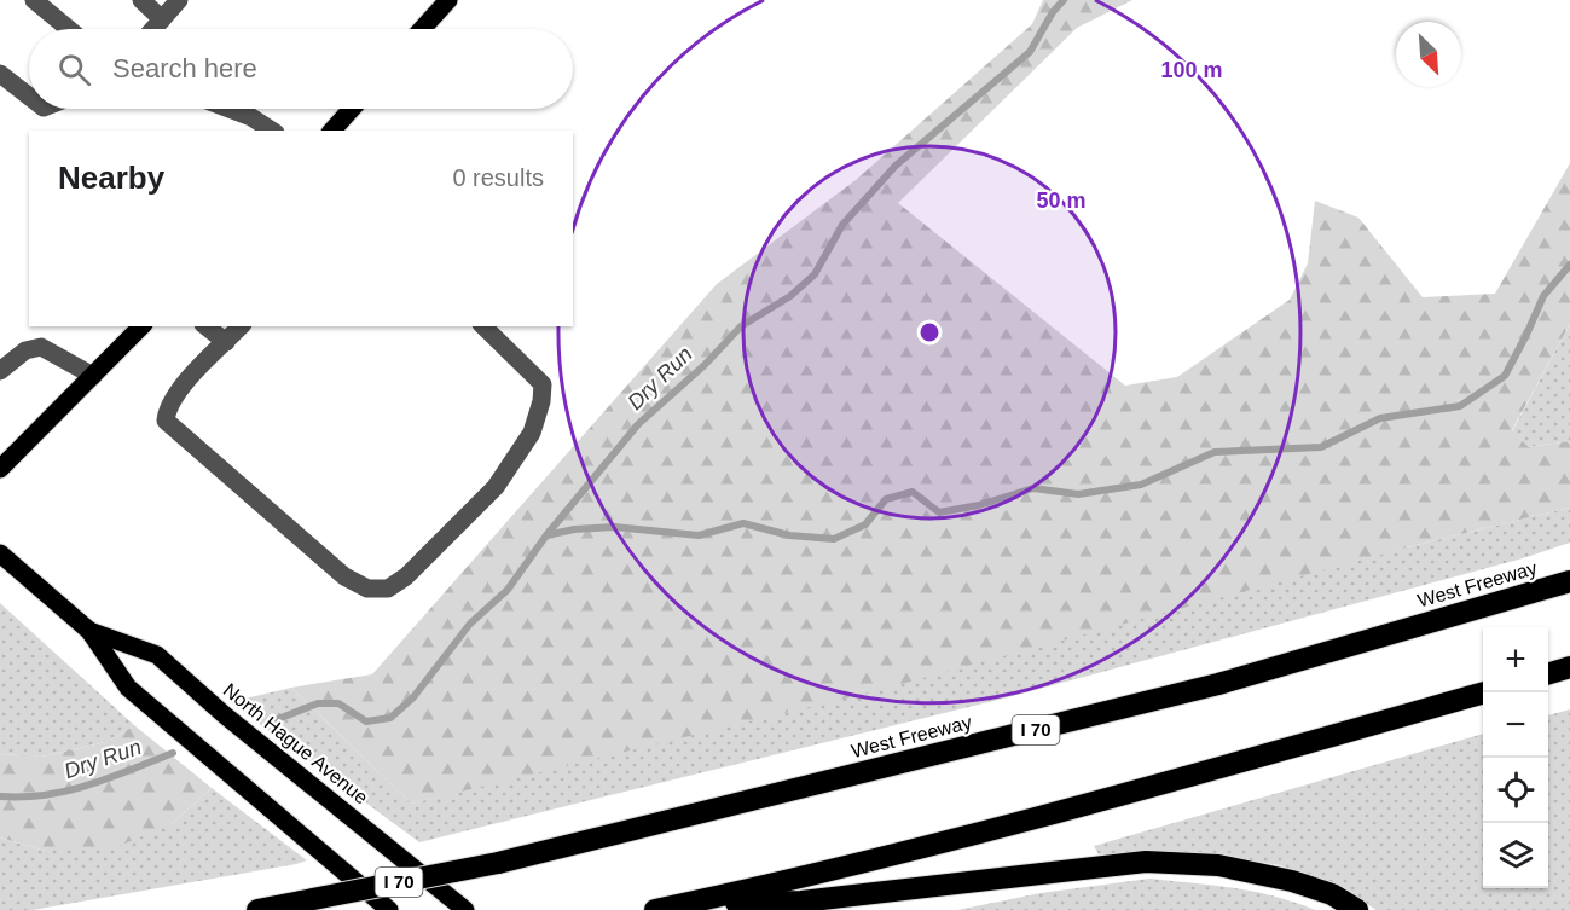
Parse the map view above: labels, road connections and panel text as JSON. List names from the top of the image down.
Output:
{
  "streets": {
    "highway": ["West Freeway", "I 70"],
    "main road": ["North Hague Avenue"]
  },
  "water": ["Dry Run"],
  "north": "bottom right",
  "page": {
    "search": "Search here",
    "heading": ["Nearby", "0 results"],
    "map_buttons": ["+", "−"]
  },
  "rings": ["100 m", "50 m"]
}
